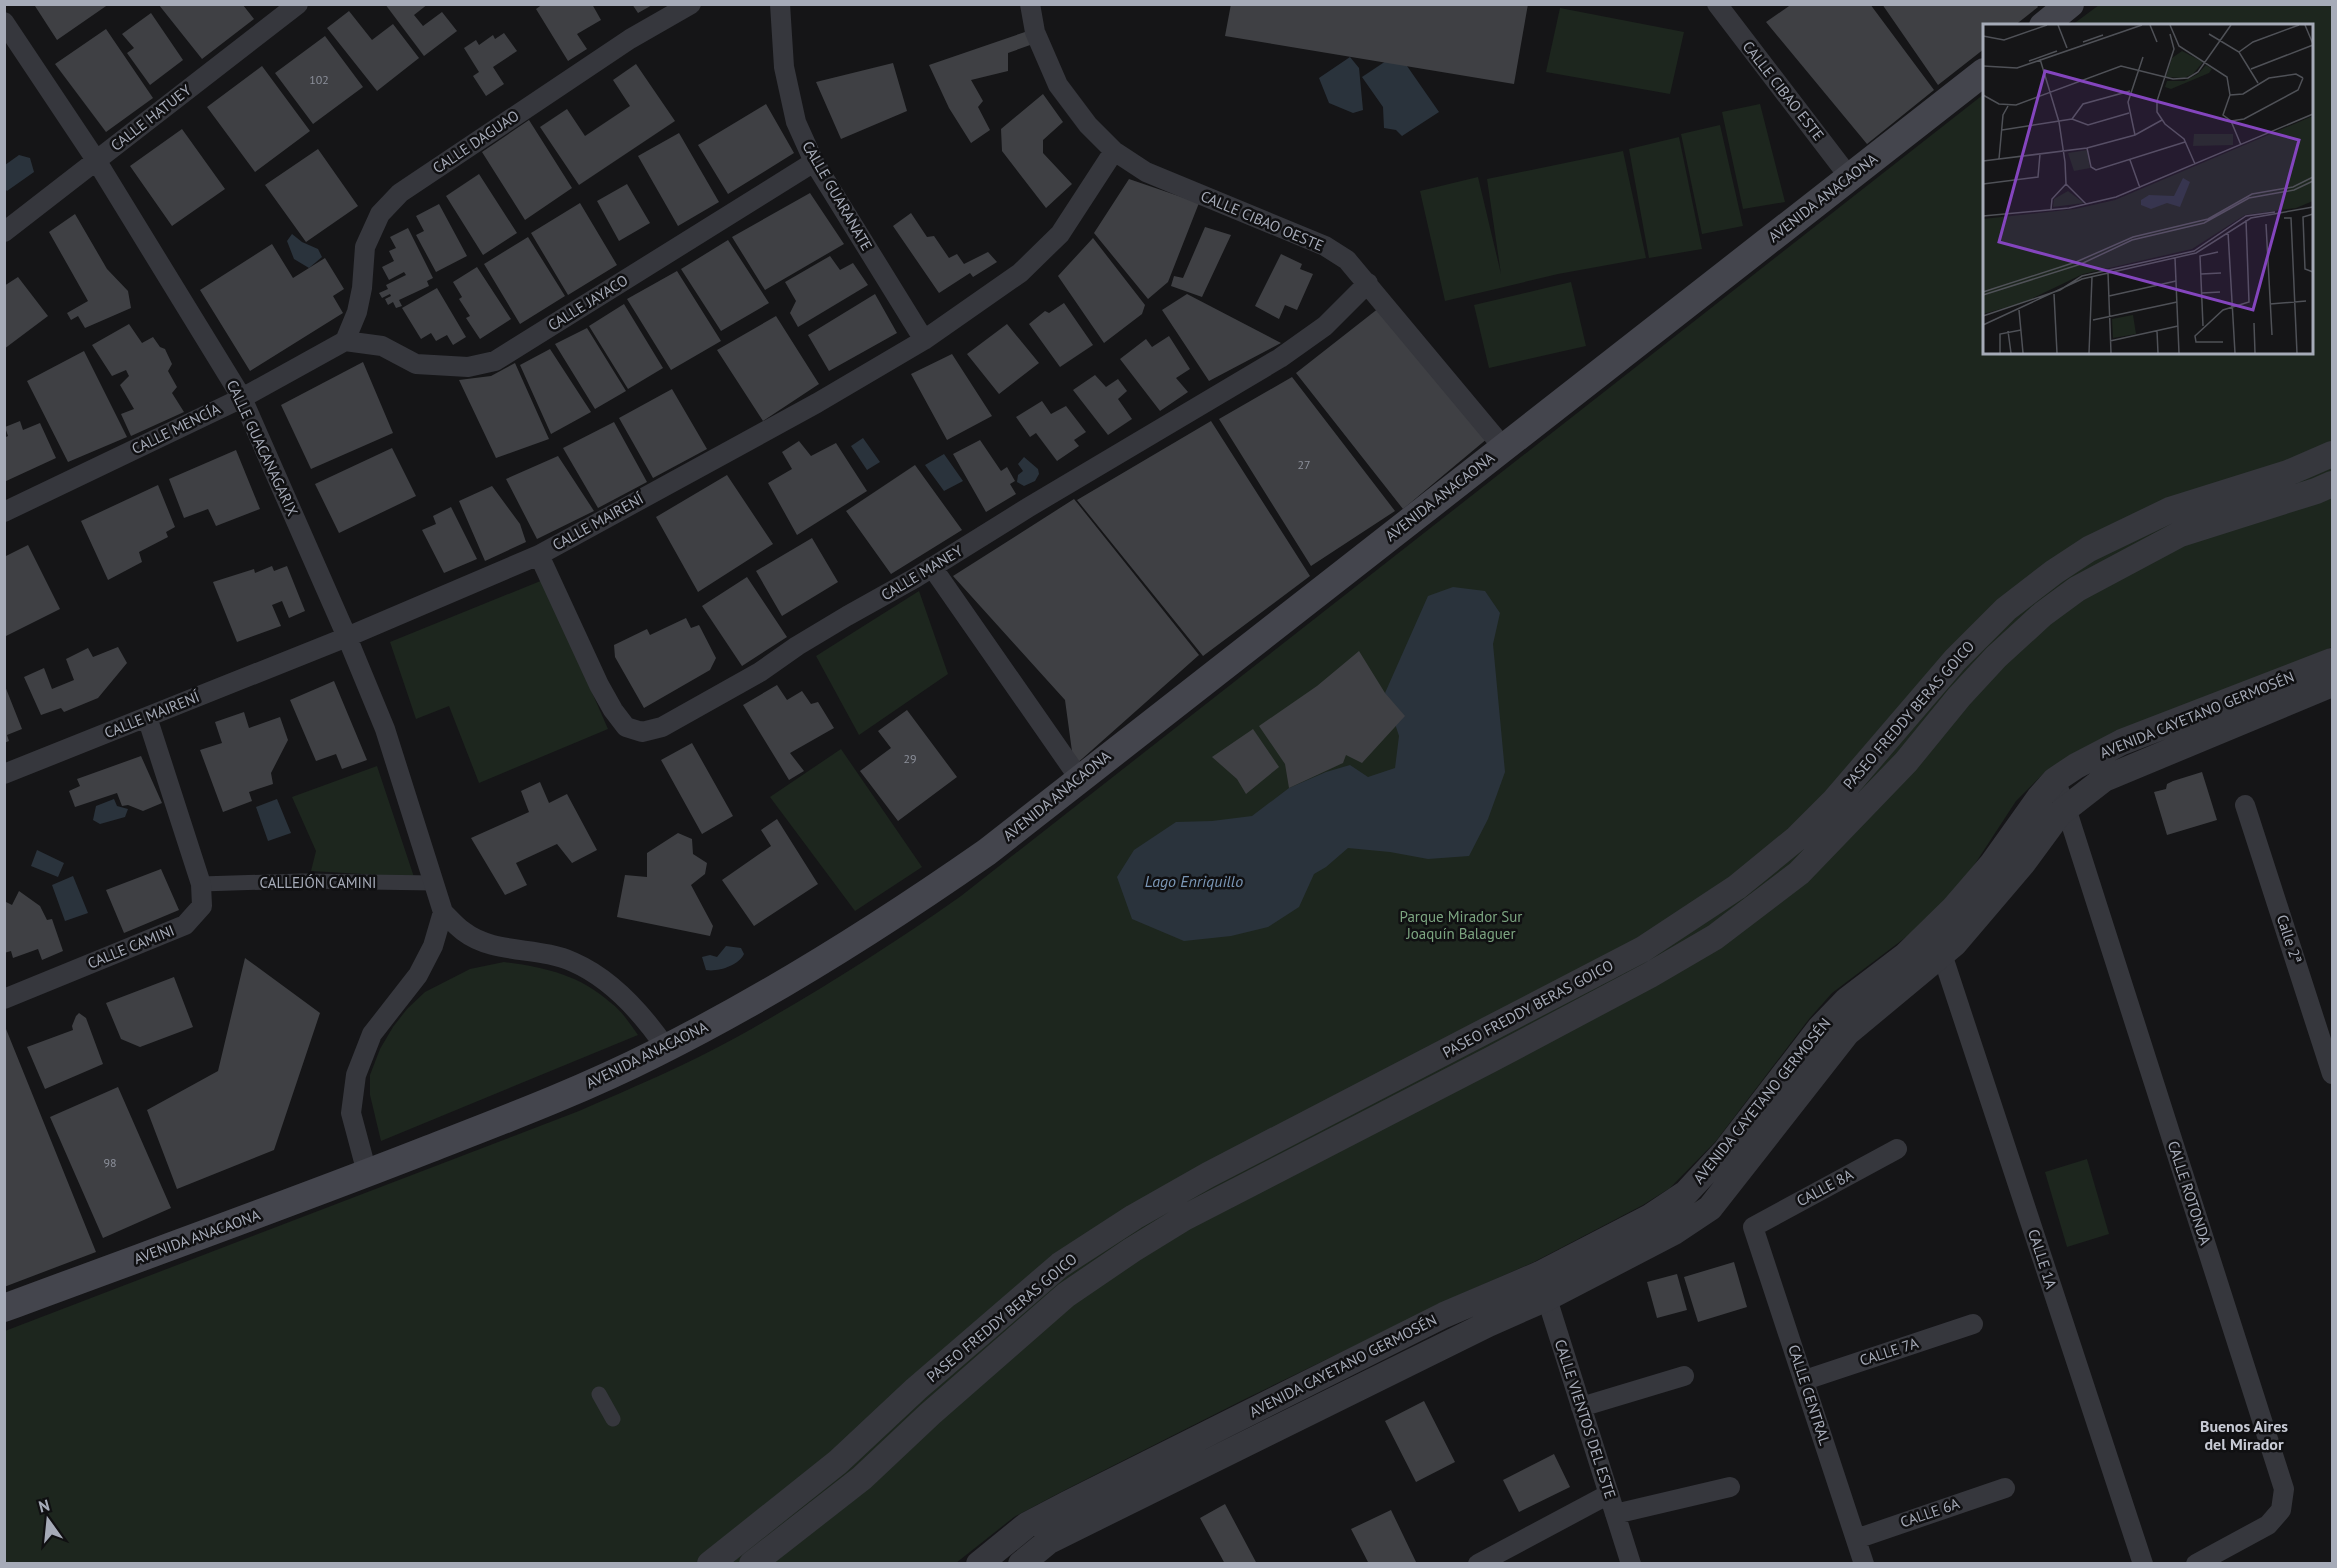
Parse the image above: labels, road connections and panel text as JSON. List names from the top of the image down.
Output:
{
  "streets": {
    "main road": ["AVENIDA ANACAONA"],
    "street": [
      "CALLE CIBAO ESTE",
      "CALLE HATUEY",
      "CALLE DAGUAO",
      "CALLE GUARANATE",
      "CALLE CIBAO OESTE",
      "CALLE JAYACO",
      "CALLE MENCÍA",
      "CALLE GUACANAGARIX",
      "CALLE MAIRENÍ",
      "CALLE MANEY",
      "PASEO FREDDY BERAS GOICO",
      "AVENIDA CAYETANO GERMOSÉN",
      "CALLEJÓN CAMINI",
      "Calle 2ª",
      "CALLE CAMINI",
      "CALLE 8A",
      "CALLE ROTONDA",
      "CALLE 1A",
      "CALLE 7A",
      "CALLE CENTRAL",
      "CALLE VIENTOS DEL ESTE",
      "CALLE 6A"
    ]
  },
  "crossings": [
    ["CALLE CIBAO ESTE", "AVENIDA ANACAONA"],
    ["CALLE HATUEY", "CALLE GUACANAGARIX"],
    ["CALLE DAGUAO", "CALLE JAYACO"],
    ["CALLE DAGUAO", "CALLE MENCÍA"],
    ["CALLE GUARANATE", "CALLE JAYACO"],
    ["CALLE GUARANATE", "CALLE MAIRENÍ"],
    ["AVENIDA ANACAONA", "CALLE CIBAO OESTE"],
    ["AVENIDA ANACAONA", "CALLE GUACANAGARIX"],
    ["CALLE CIBAO OESTE", "CALLE MAIRENÍ"],
    ["CALLE CIBAO OESTE", "CALLE MANEY"],
    ["CALLE JAYACO", "CALLE MENCÍA"],
    ["CALLE MENCÍA", "CALLE GUACANAGARIX"],
    ["CALLE GUACANAGARIX", "CALLE MAIRENÍ"],
    ["CALLE GUACANAGARIX", "CALLEJÓN CAMINI"],
    ["CALLE MAIRENÍ", "CALLE MANEY"],
    ["CALLE MAIRENÍ", "CALLE CAMINI"],
    ["AVENIDA CAYETANO GERMOSÉN", "CALLE ROTONDA"],
    ["AVENIDA CAYETANO GERMOSÉN", "CALLE 1A"],
    ["AVENIDA CAYETANO GERMOSÉN", "CALLE VIENTOS DEL ESTE"],
    ["CALLEJÓN CAMINI", "CALLE CAMINI"],
    ["CALLE 8A", "CALLE CENTRAL"],
    ["CALLE 7A", "CALLE CENTRAL"],
    ["CALLE CENTRAL", "CALLE 6A"]
  ],
  "districts": ["Buenos Aires del Mirador"],
  "water": ["Lago Enriquillo"],
  "parks": ["Parque Mirador Sur Joaquín Balaguer"],
  "house_numbers": [
    "102",
    "27",
    "29",
    "98"
  ],
  "north": "top"
}
